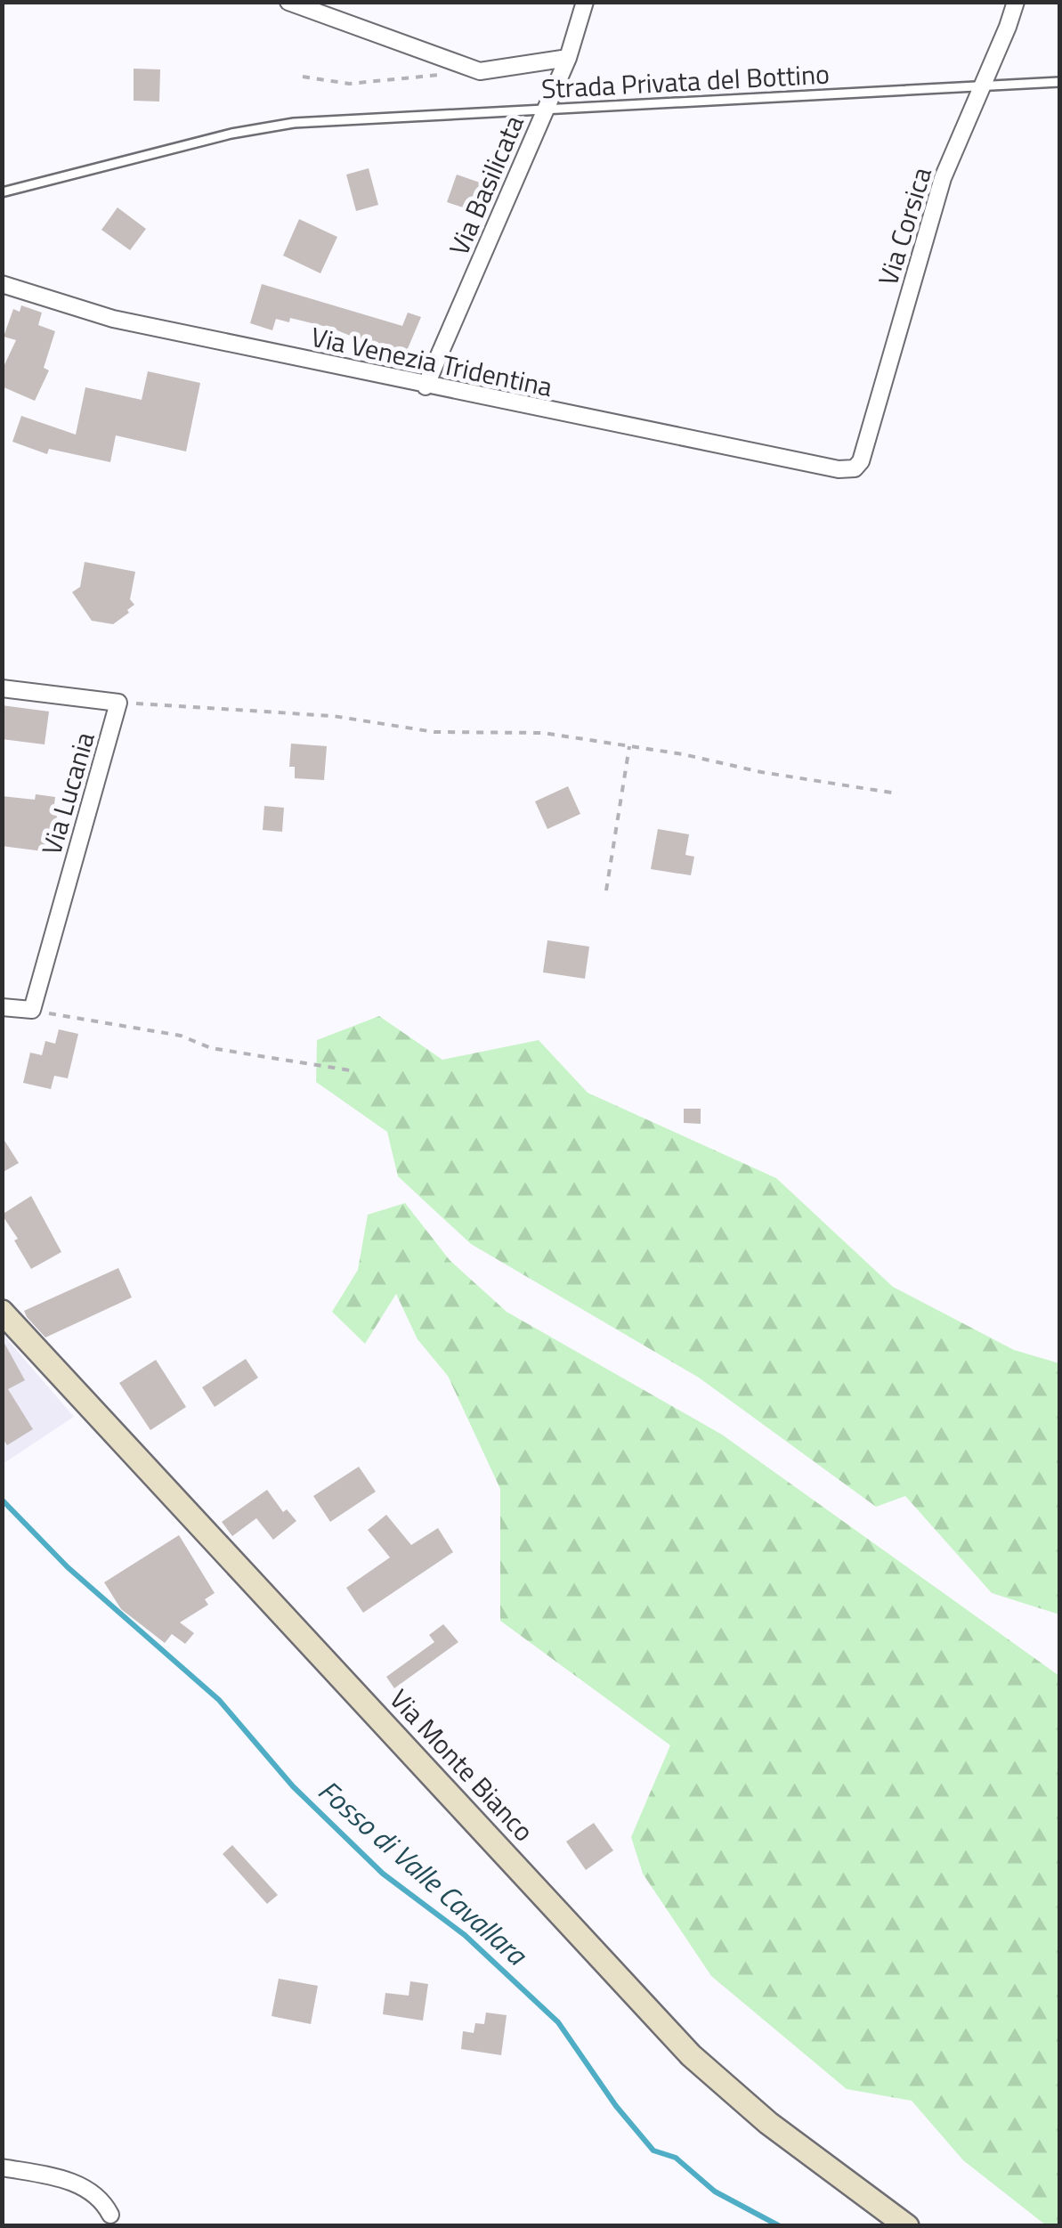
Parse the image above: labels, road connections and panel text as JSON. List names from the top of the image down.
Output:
{
  "streets": {
    "main road": ["Via Monte Bianco"],
    "street": [
      "Via Basilicata",
      "Via Corsica",
      "Via Venezia Tridentina",
      "Via Lucania"
    ],
    "lane": ["Strada Privata del Bottino"]
  },
  "crossings": [
    ["Strada Privata del Bottino", "Via Basilicata"],
    ["Strada Privata del Bottino", "Via Corsica"],
    ["Via Basilicata", "Via Venezia Tridentina"],
    ["Via Corsica", "Via Venezia Tridentina"]
  ],
  "water": ["Fosso di Valle Cavallara"]
}
